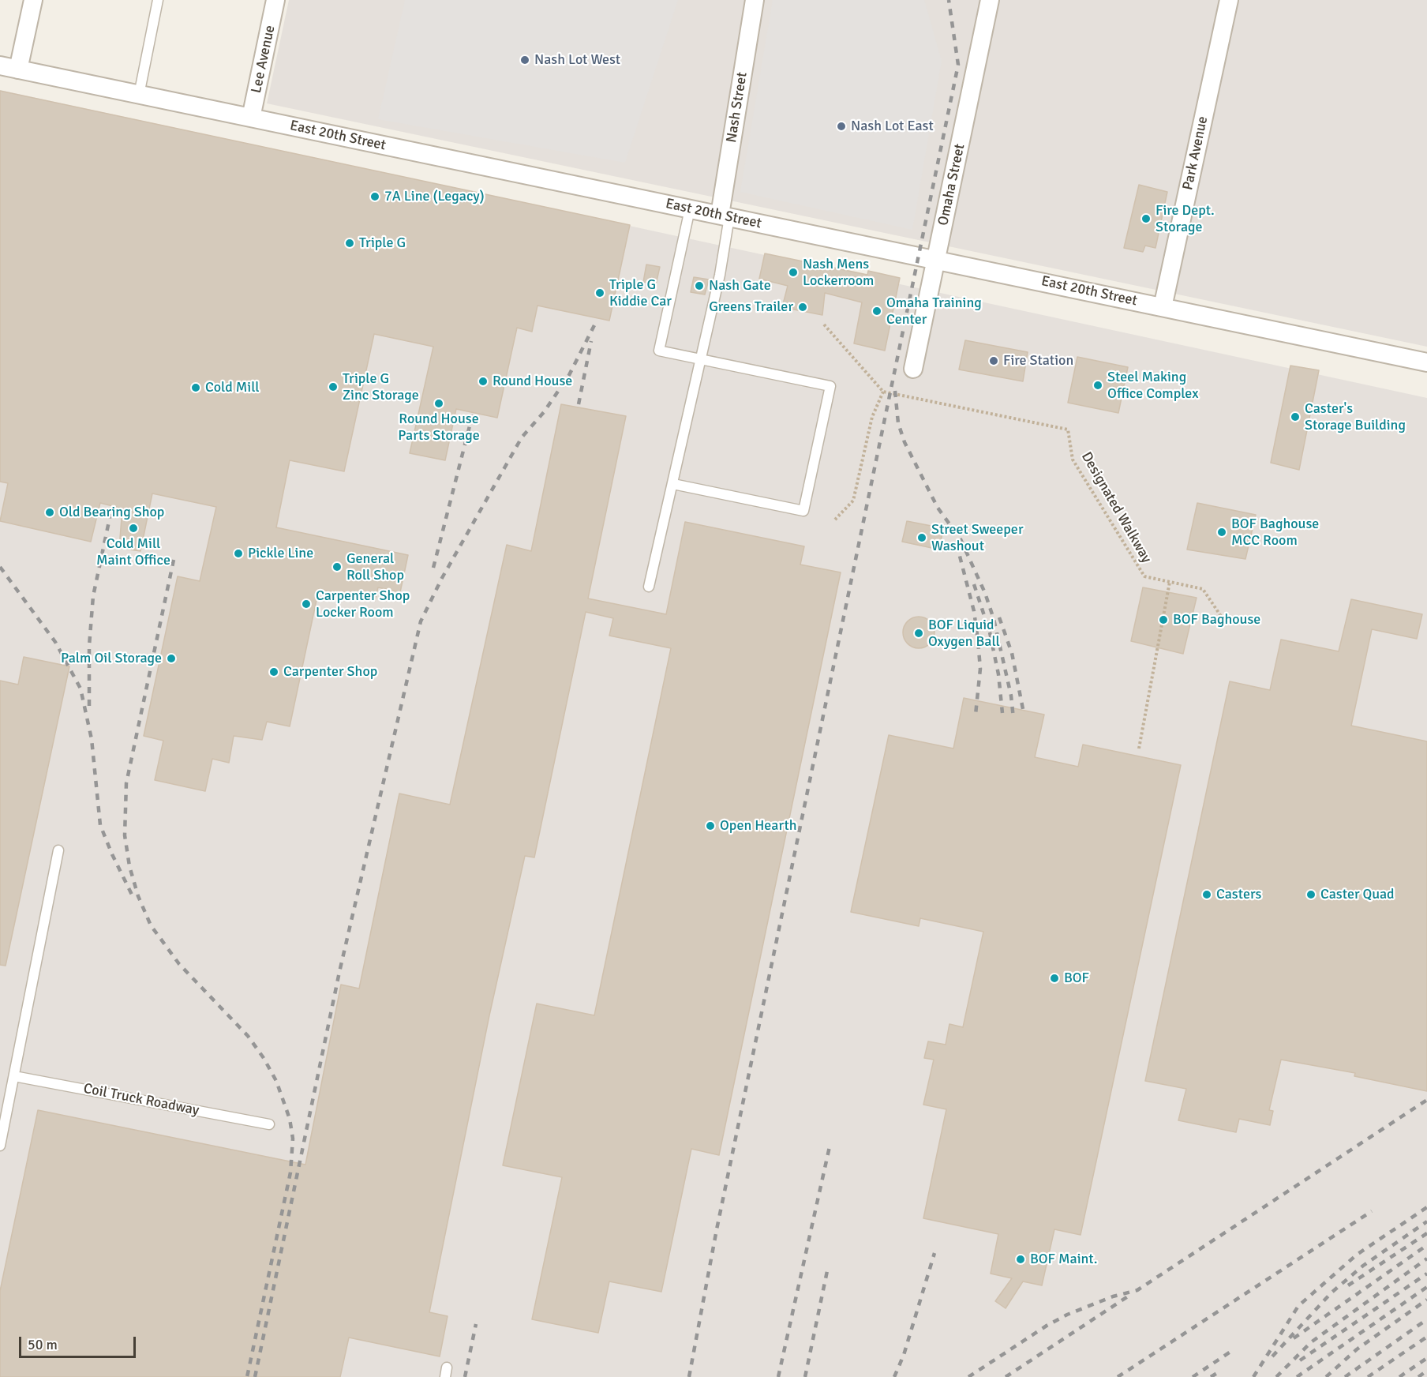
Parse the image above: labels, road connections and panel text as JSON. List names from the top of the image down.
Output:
{
  "streets": {
    "street": [
      "Lee Avenue",
      "Nash Street",
      "East 20th Street",
      "Park Avenue",
      "Omaha Street"
    ],
    "lane": ["Coil Truck Roadway"],
    "path": ["Designated Walkway"]
  },
  "crossings": [
    ["Lee Avenue", "East 20th Street"],
    ["Nash Street", "East 20th Street"],
    ["East 20th Street", "Park Avenue"],
    ["East 20th Street", "Omaha Street"]
  ],
  "places": [
    "Nash Lot West",
    "Nash Lot East",
    "7A Line (Legacy)",
    "Fire Dept. Storage",
    "Triple G",
    "Nash Mens Lockerroom",
    "Nash Gate",
    "Triple G Kiddie Car",
    "Greens Trailer",
    "Omaha Training Center",
    "Fire Station",
    "Round House",
    "Steel Making Office Complex",
    "Triple G Zinc Storage",
    "Cold Mill",
    "Round House Parts Storage",
    "Caster's Storage Building",
    "Old Bearing Shop",
    "Cold Mill Maint Office",
    "BOF Baghouse MCC Room",
    "Street Sweeper Washout",
    "Pickle Line",
    "General Roll Shop",
    "Carpenter Shop Locker Room",
    "BOF Baghouse",
    "BOF Liquid Oxygen Ball",
    "Palm Oil Storage",
    "Carpenter Shop",
    "Open Hearth",
    "Casters",
    "Caster Quad",
    "BOF",
    "BOF Maint."
  ],
  "scale_bar": "50 m"
}
